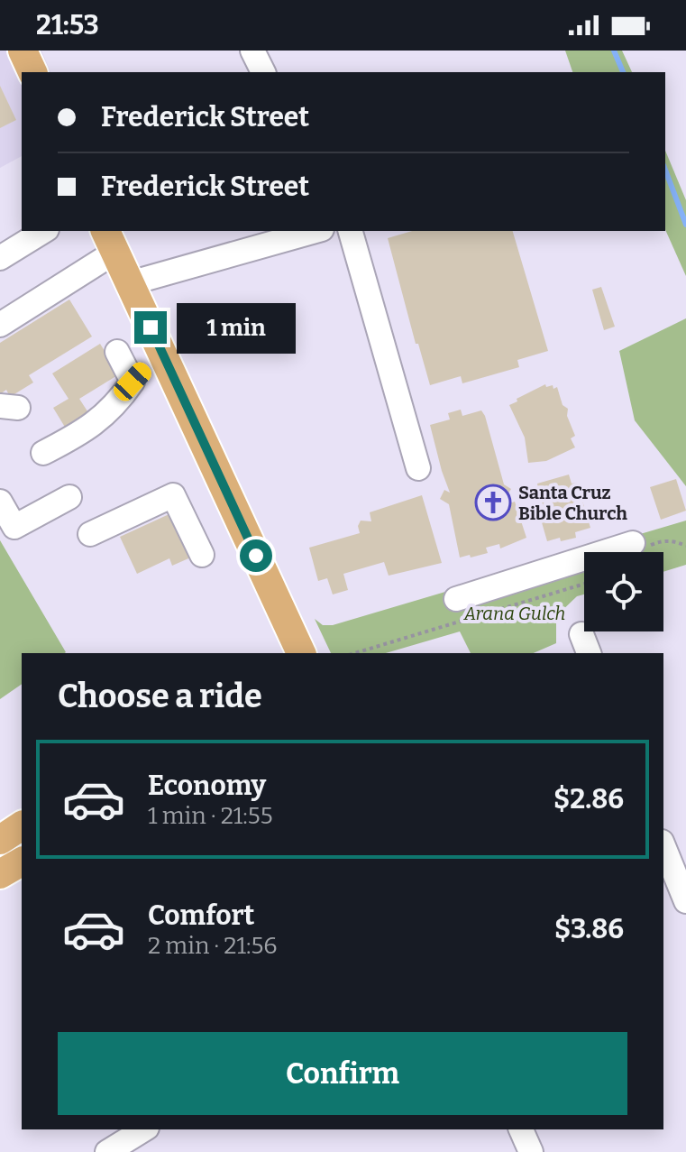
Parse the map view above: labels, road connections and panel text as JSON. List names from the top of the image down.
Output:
{
  "parks": ["Arana Gulch"],
  "places": {
    "church": ["Santa Cruz Bible Church"]
  },
  "page": {
    "status": "21:53",
    "banner": ["Frederick Street", "Frederick Street"],
    "bubble": "1 min",
    "heading": "Choose a ride",
    "list": [
      {
        "name": "Economy",
        "note": "1 min · 21:55",
        "value": "$2.86"
      },
      {
        "name": "Comfort",
        "note": "2 min · 21:56",
        "value": "$3.86"
      }
    ],
    "buttons": "Confirm"
  }
}
